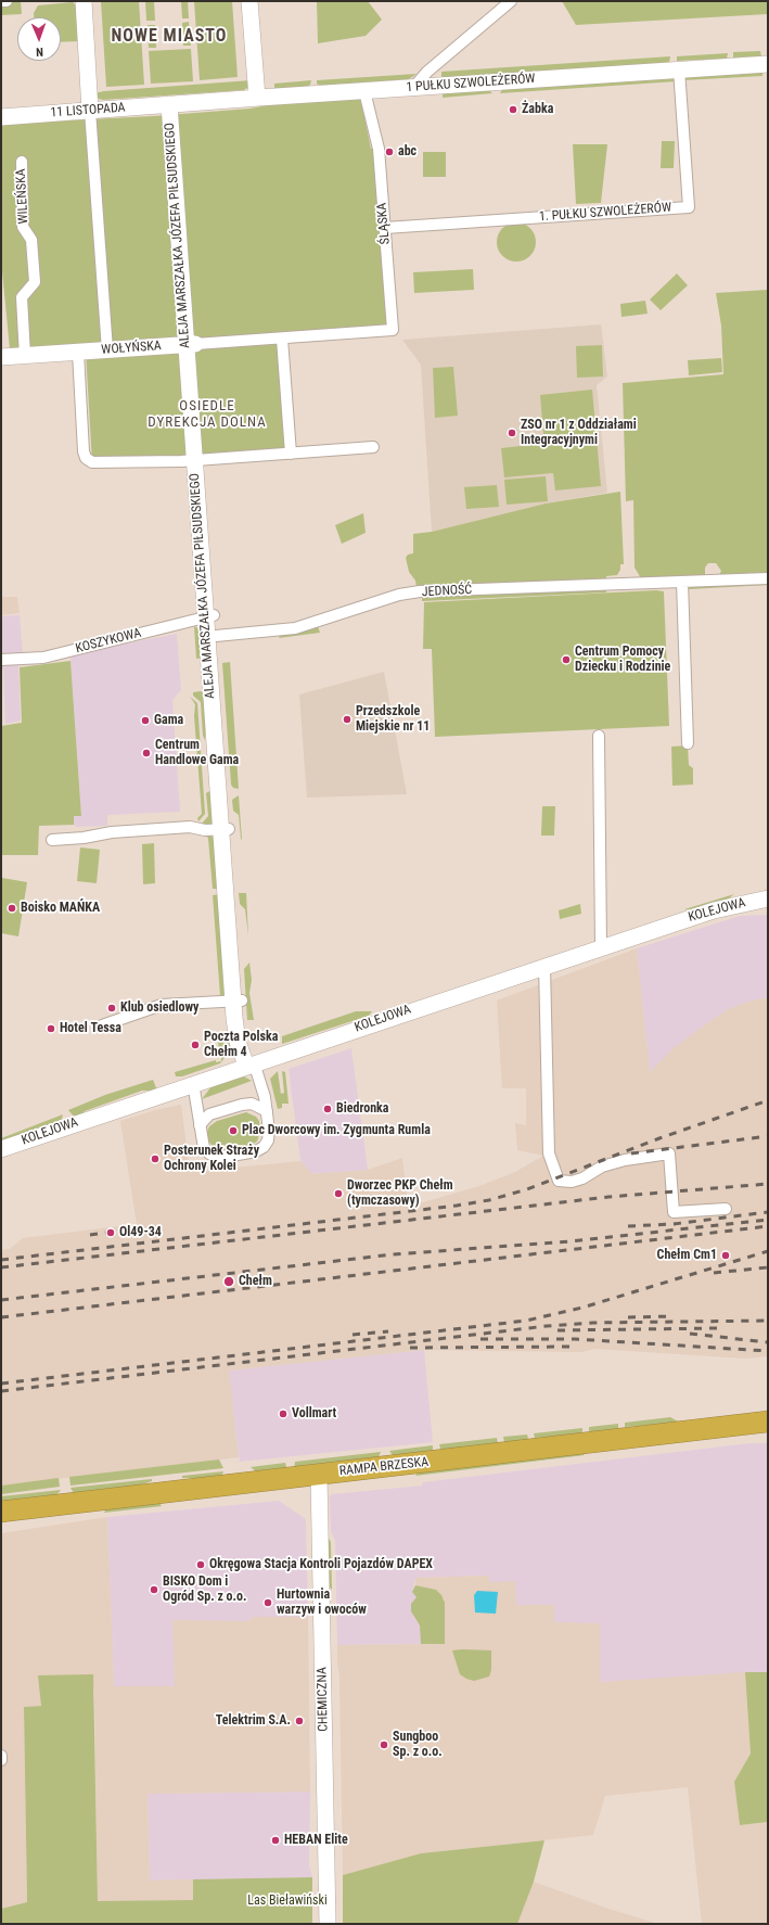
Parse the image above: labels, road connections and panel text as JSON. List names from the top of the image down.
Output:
{
  "streets": {
    "highway": ["RAMPA BRZESKA"],
    "street": [
      "1 PUŁKU SZWOLEŻERÓW",
      "11 LISTOPADA",
      "WILEŃSKA",
      "1. PUŁKU SZWOLEŻERÓW",
      "ŚLĄSKA",
      "ALEJA MARSZAŁKA JÓZEFA PIŁSUDSKIEGO",
      "WOŁYŃSKA",
      "JEDNOŚĆ",
      "KOSZYKOWA",
      "KOLEJOWA",
      "CHEMICZNA"
    ]
  },
  "crossings": [
    ["1 PUŁKU SZWOLEŻERÓW", "11 LISTOPADA"],
    ["1 PUŁKU SZWOLEŻERÓW", "1. PUŁKU SZWOLEŻERÓW"],
    ["1 PUŁKU SZWOLEŻERÓW", "ŚLĄSKA"],
    ["1 PUŁKU SZWOLEŻERÓW", "ALEJA MARSZAŁKA JÓZEFA PIŁSUDSKIEGO"],
    ["11 LISTOPADA", "ALEJA MARSZAŁKA JÓZEFA PIŁSUDSKIEGO"],
    ["WILEŃSKA", "WOŁYŃSKA"],
    ["1. PUŁKU SZWOLEŻERÓW", "ŚLĄSKA"],
    ["ŚLĄSKA", "WOŁYŃSKA"],
    ["ALEJA MARSZAŁKA JÓZEFA PIŁSUDSKIEGO", "WOŁYŃSKA"],
    ["ALEJA MARSZAŁKA JÓZEFA PIŁSUDSKIEGO", "JEDNOŚĆ"],
    ["ALEJA MARSZAŁKA JÓZEFA PIŁSUDSKIEGO", "KOSZYKOWA"],
    ["ALEJA MARSZAŁKA JÓZEFA PIŁSUDSKIEGO", "KOLEJOWA"],
    ["RAMPA BRZESKA", "CHEMICZNA"]
  ],
  "districts": ["NOWE MIASTO", "OSIEDLE DYREKCJA DOLNA"],
  "parks": ["Las Bieławiński"],
  "places": [
    "Żabka",
    "abc",
    "ZSO nr 1 z Oddziałami Integracyjnymi",
    "Centrum Pomocy Dziecku i Rodzinie",
    "Przedszkole Miejskie nr 11",
    "Gama",
    "Centrum Handlowe Gama",
    "Boisko MAŃKA",
    "Klub osiedlowy",
    "Hotel Tessa",
    "Poczta Polska Chełm 4",
    "Biedronka",
    "Plac Dworcowy im. Zygmunta Rumla",
    "Posterunek Straży Ochrony Kolei",
    "Dworzec PKP Chełm (tymczasowy)",
    "Ol49-34",
    "Chełm Cm1",
    "Chełm",
    "Vollmart",
    "Okręgowa Stacja Kontroli Pojazdów DAPEX",
    "BISKO Dom i Ogród Sp. z o.o.",
    "Hurtownia warzyw i owoców",
    "Telektrim S.A.",
    "Sungboo Sp. z o.o.",
    "HEBAN Elite"
  ],
  "north": "bottom"
}
